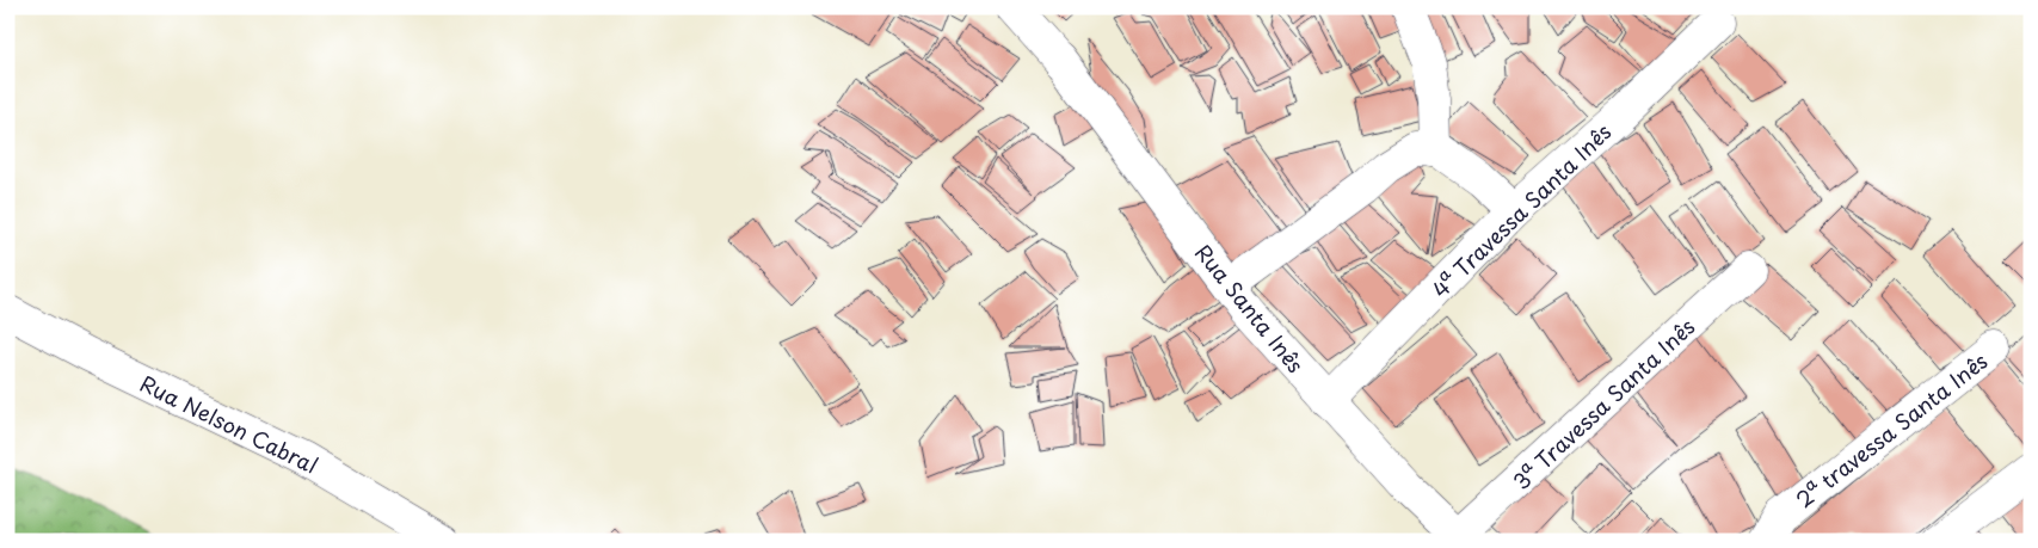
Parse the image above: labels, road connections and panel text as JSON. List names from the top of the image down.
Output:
{
  "streets": {
    "street": [
      "4ª Travessa Santa Inês",
      "Rua Santa Inês",
      "3ª Travessa Santa Inês",
      "Rua Nelson Cabral",
      "2ª travessa Santa Inês"
    ]
  },
  "crossings": [
    ["4ª Travessa Santa Inês", "Rua Santa Inês"],
    ["Rua Santa Inês", "3ª Travessa Santa Inês"]
  ]
}
